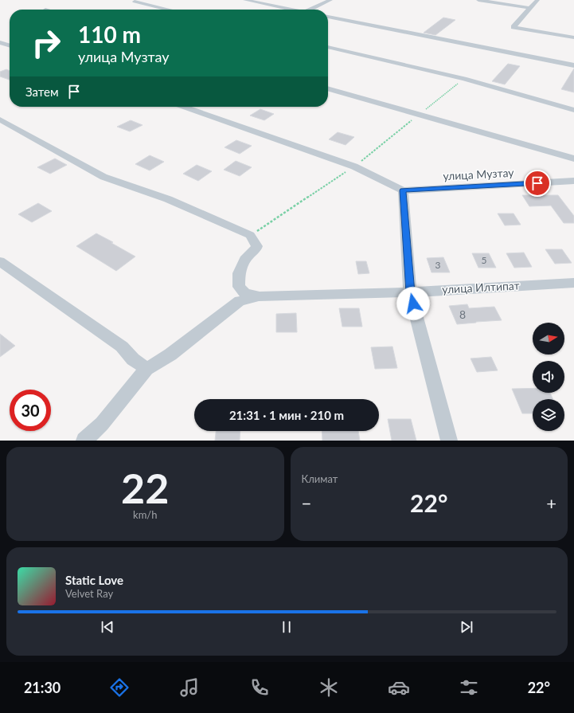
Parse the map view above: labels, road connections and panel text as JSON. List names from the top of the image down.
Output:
{
  "streets": {
    "street": ["улица Музтау", "улица Илтипат"]
  },
  "house_numbers": ["5", "3", "8"],
  "north": "right",
  "page": {
    "turn": ["110 m", "улица Музтау"],
    "then": "Затем",
    "limit": "30",
    "trip": "21:31 · 1 мин · 210 m",
    "tile": [
      ["22", "km/h"],
      "Климат"
    ],
    "heat": ["−", "22°", "+"],
    "song": ["Static Love", "Velvet Ray"],
    "tabs": ["21:30", "22°"]
  }
}
